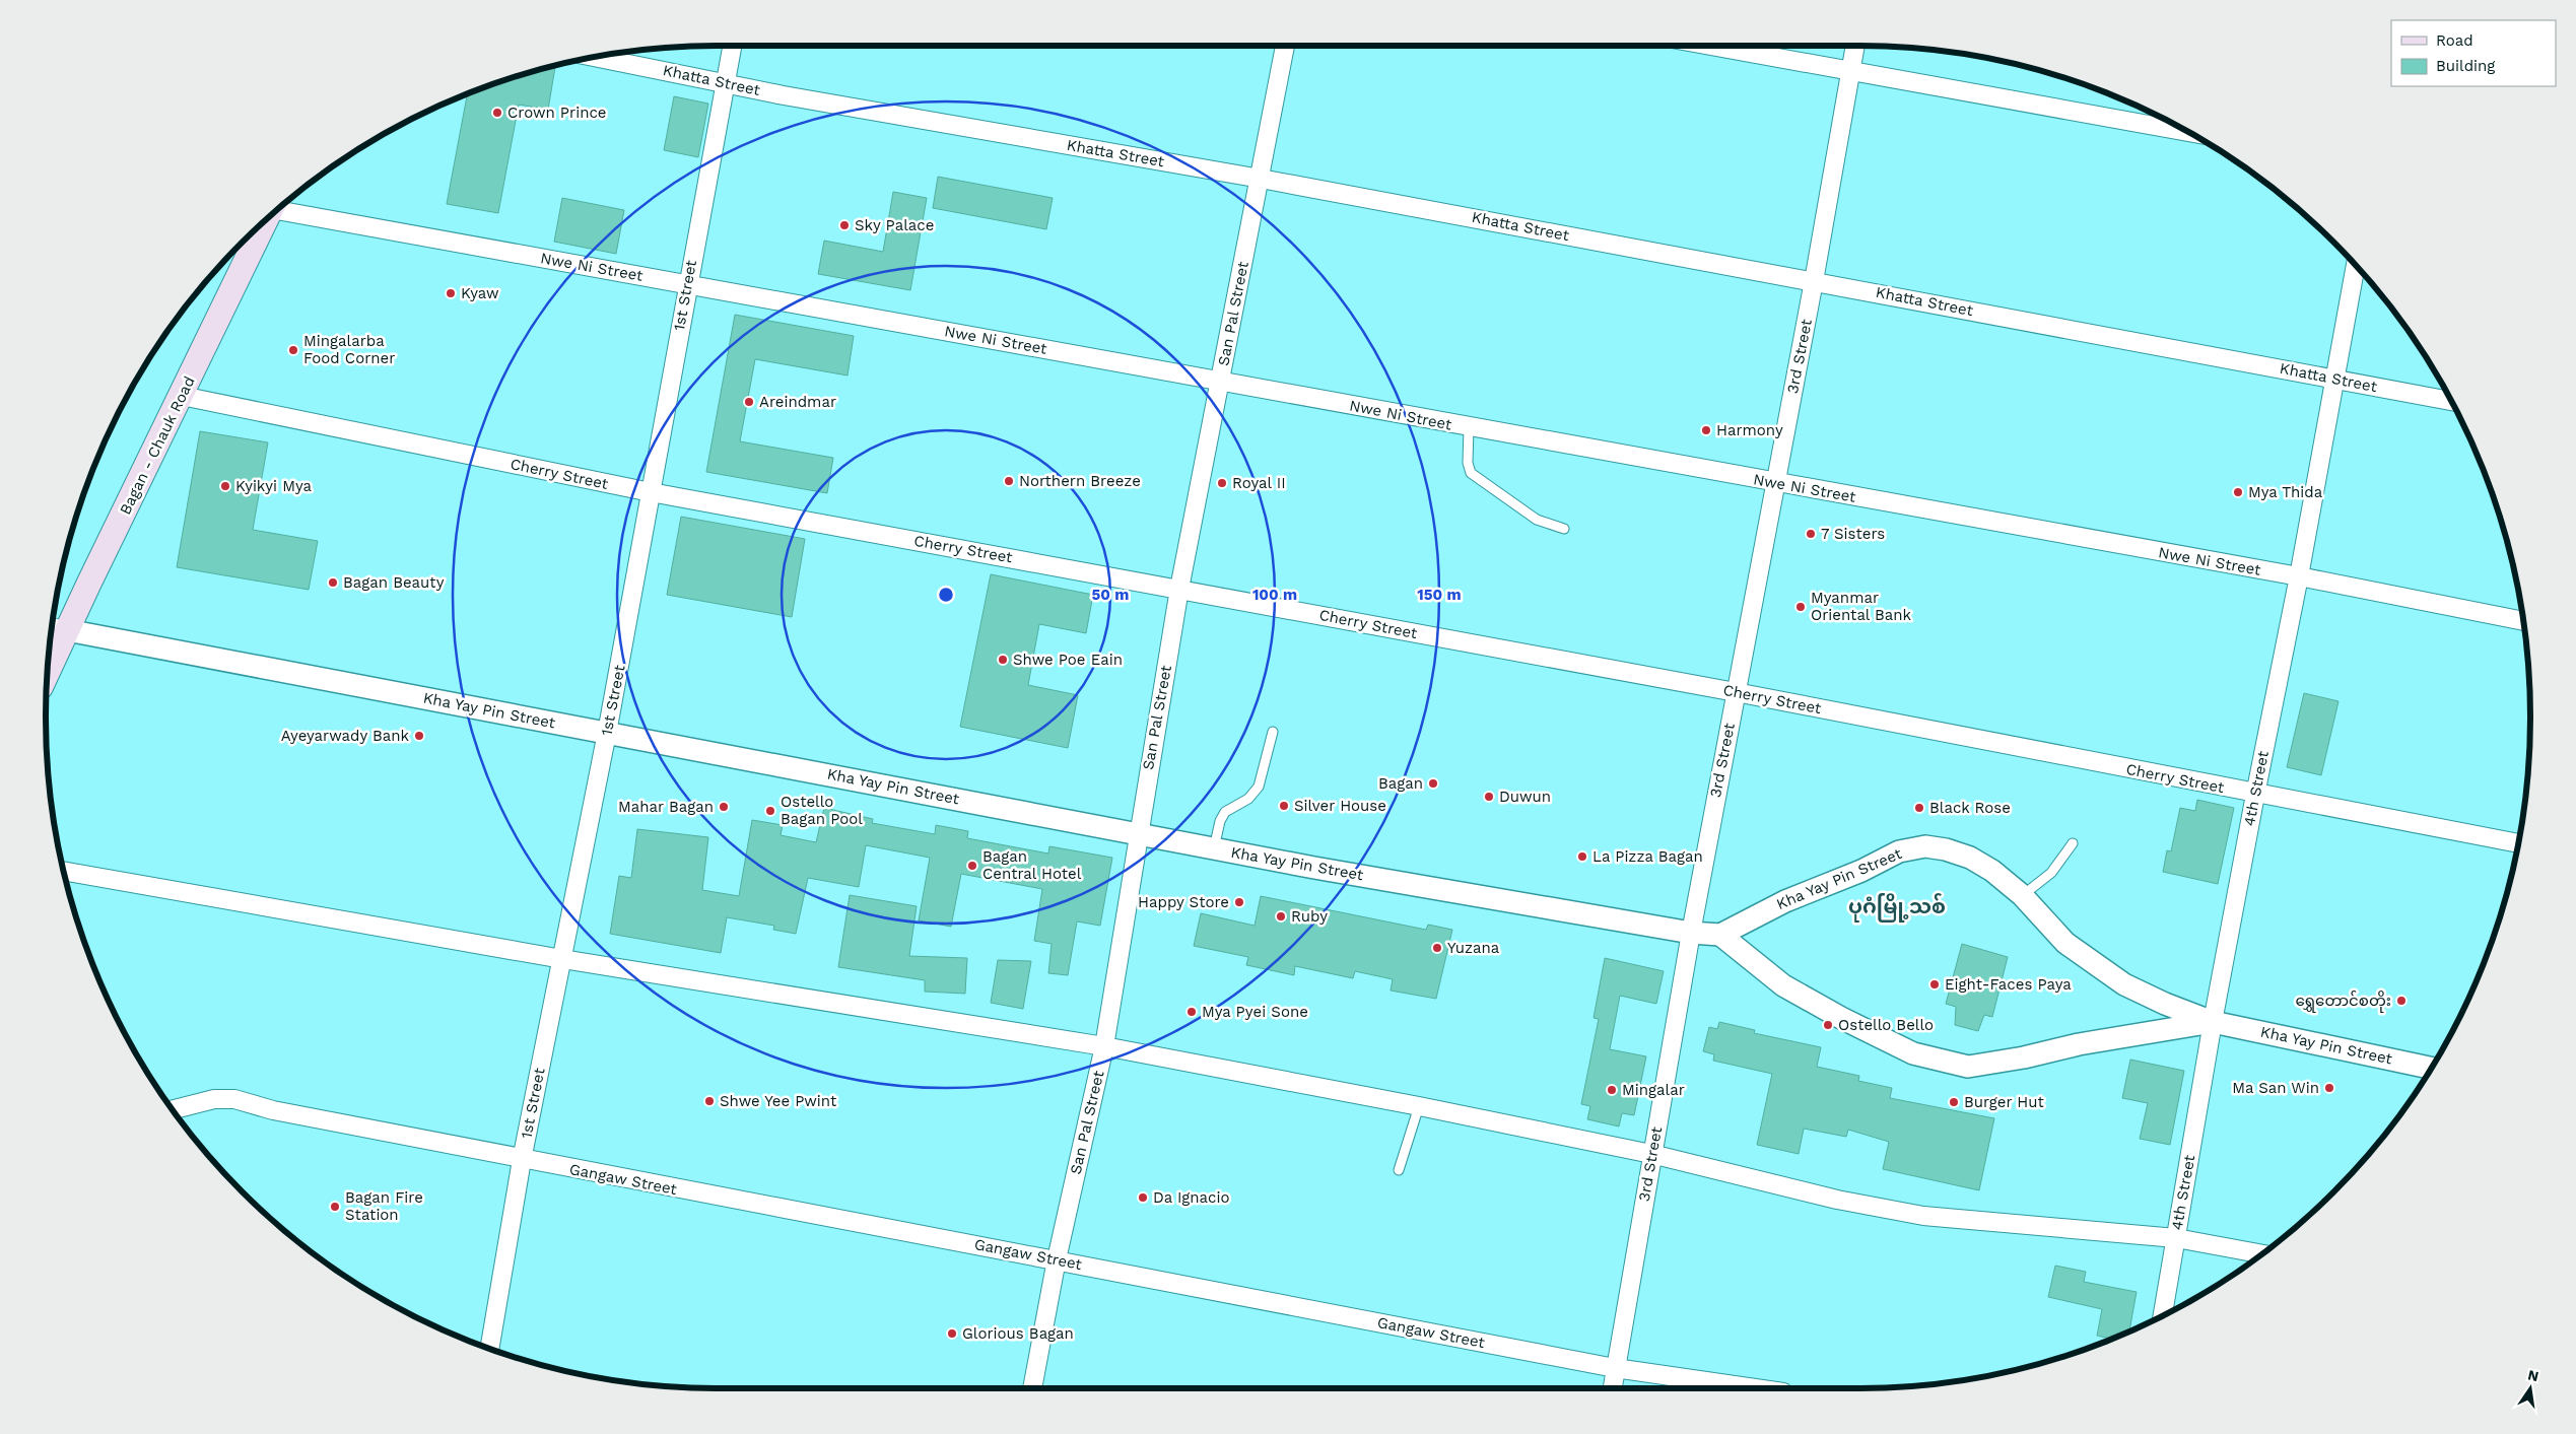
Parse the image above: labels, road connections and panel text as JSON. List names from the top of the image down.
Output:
{
  "streets": {
    "main road": ["Bagan - Chauk Road"],
    "street": [
      "Khatta Street",
      "Nwe Ni Street",
      "1st Street",
      "San Pal Street",
      "3rd Street",
      "Cherry Street",
      "Kha Yay Pin Street",
      "4th Street",
      "Gangaw Street"
    ]
  },
  "crossings": [
    ["Khatta Street", "1st Street"],
    ["Khatta Street", "San Pal Street"],
    ["Khatta Street", "3rd Street"],
    ["Khatta Street", "4th Street"],
    ["Nwe Ni Street", "1st Street"],
    ["Nwe Ni Street", "San Pal Street"],
    ["Nwe Ni Street", "3rd Street"],
    ["Nwe Ni Street", "4th Street"],
    ["1st Street", "Cherry Street"],
    ["1st Street", "Kha Yay Pin Street"],
    ["1st Street", "Gangaw Street"],
    ["San Pal Street", "Cherry Street"],
    ["San Pal Street", "Kha Yay Pin Street"],
    ["San Pal Street", "Gangaw Street"],
    ["3rd Street", "Cherry Street"],
    ["3rd Street", "Kha Yay Pin Street"],
    ["3rd Street", "Gangaw Street"],
    ["Bagan - Chauk Road", "Cherry Street"],
    ["Bagan - Chauk Road", "Kha Yay Pin Street"],
    ["Cherry Street", "4th Street"],
    ["Kha Yay Pin Street", "4th Street"]
  ],
  "districts": ["ပုဂံမြို့သစ်"],
  "places": [
    "Crown Prince",
    "Sky Palace",
    "Kyaw",
    "Mingalarba Food Corner",
    "Areindmar",
    "Harmony",
    "Northern Breeze",
    "Royal II",
    "Kyikyi Mya",
    "Mya Thida",
    "7 Sisters",
    "Bagan Beauty",
    "Myanmar Oriental Bank",
    "Shwe Poe Eain",
    "Ayeyarwady Bank",
    "Bagan",
    "Duwun",
    "Silver House",
    "Mahar Bagan",
    "Black Rose",
    "Ostello Bagan Pool",
    "La Pizza Bagan",
    "Bagan Central Hotel",
    "Happy Store",
    "Ruby",
    "Yuzana",
    "Eight-Faces Paya",
    "ရွှေတောင်စတိုး",
    "Mya Pyei Sone",
    "Ostello Bello",
    "Ma San Win",
    "Mingalar",
    "Shwe Yee Pwint",
    "Burger Hut",
    "Da Ignacio",
    "Bagan Fire Station",
    "Glorious Bagan"
  ],
  "legend": ["Road", "Building"],
  "north": "top",
  "rings": ["50 m", "100 m", "150 m"]
}
